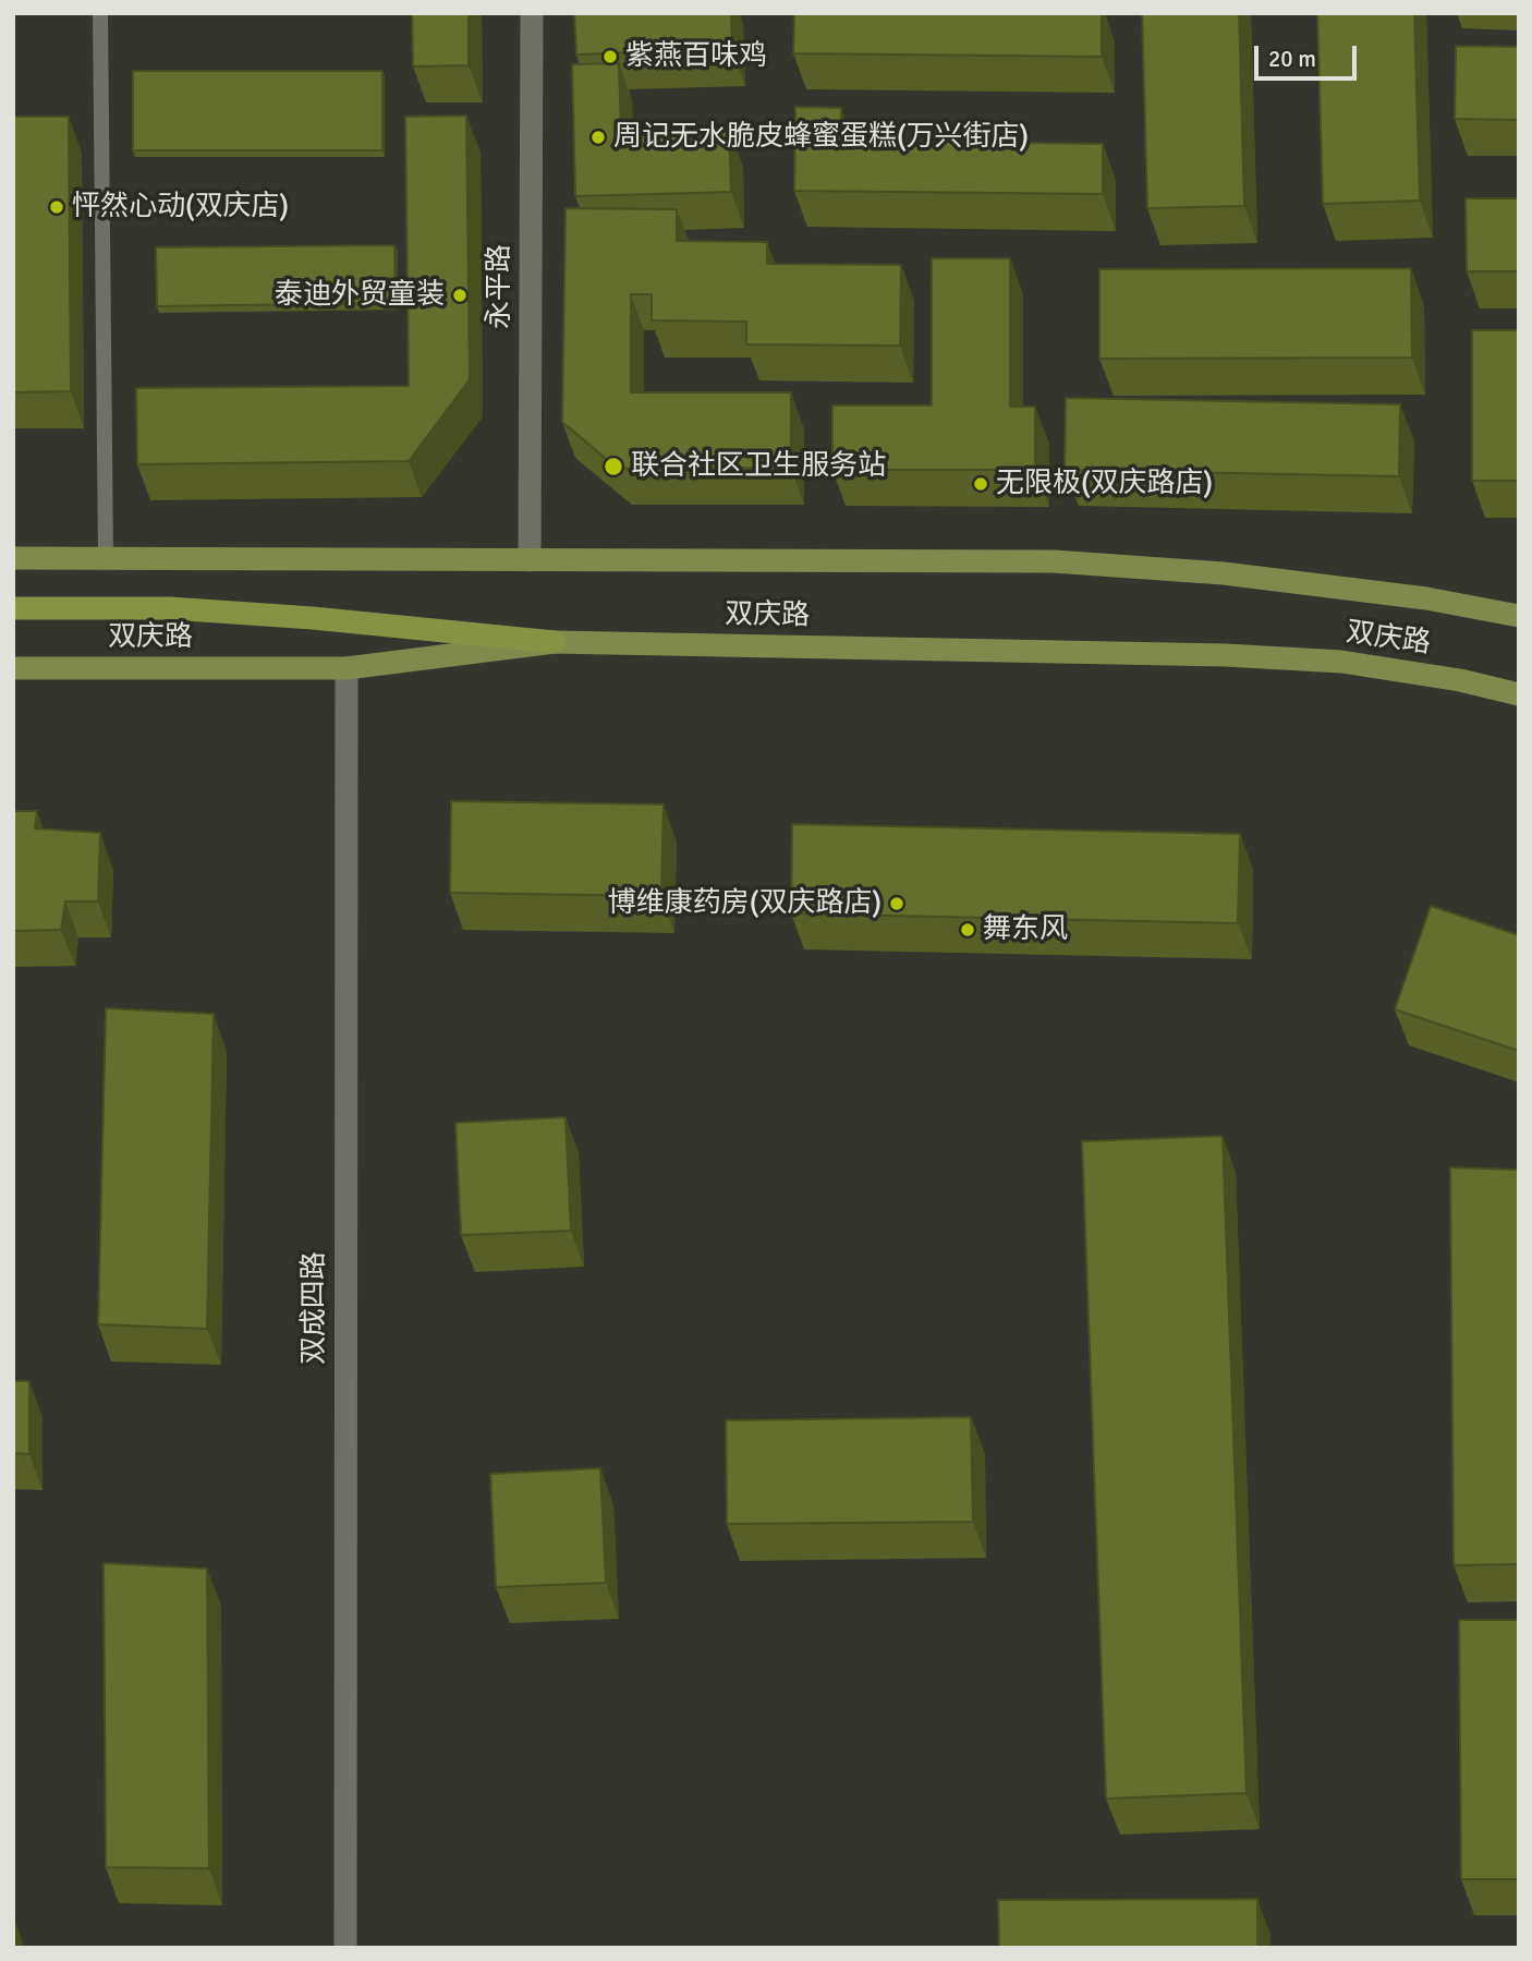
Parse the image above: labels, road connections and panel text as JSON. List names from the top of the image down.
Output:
{
  "streets": {
    "main road": ["双庆路"],
    "street": ["永平路", "双成四路"]
  },
  "crossings": [
    ["永平路", "双庆路"],
    ["双庆路", "双成四路"]
  ],
  "places": [
    "紫燕百味鸡",
    "周记无水脆皮蜂蜜蛋糕(万兴街店)",
    "怦然心动(双庆店)",
    "泰迪外贸童装",
    "联合社区卫生服务站",
    "无限极(双庆路店)",
    "博维康药房(双庆路店)",
    "舞东风"
  ],
  "scale_bar": "20 m"
}
